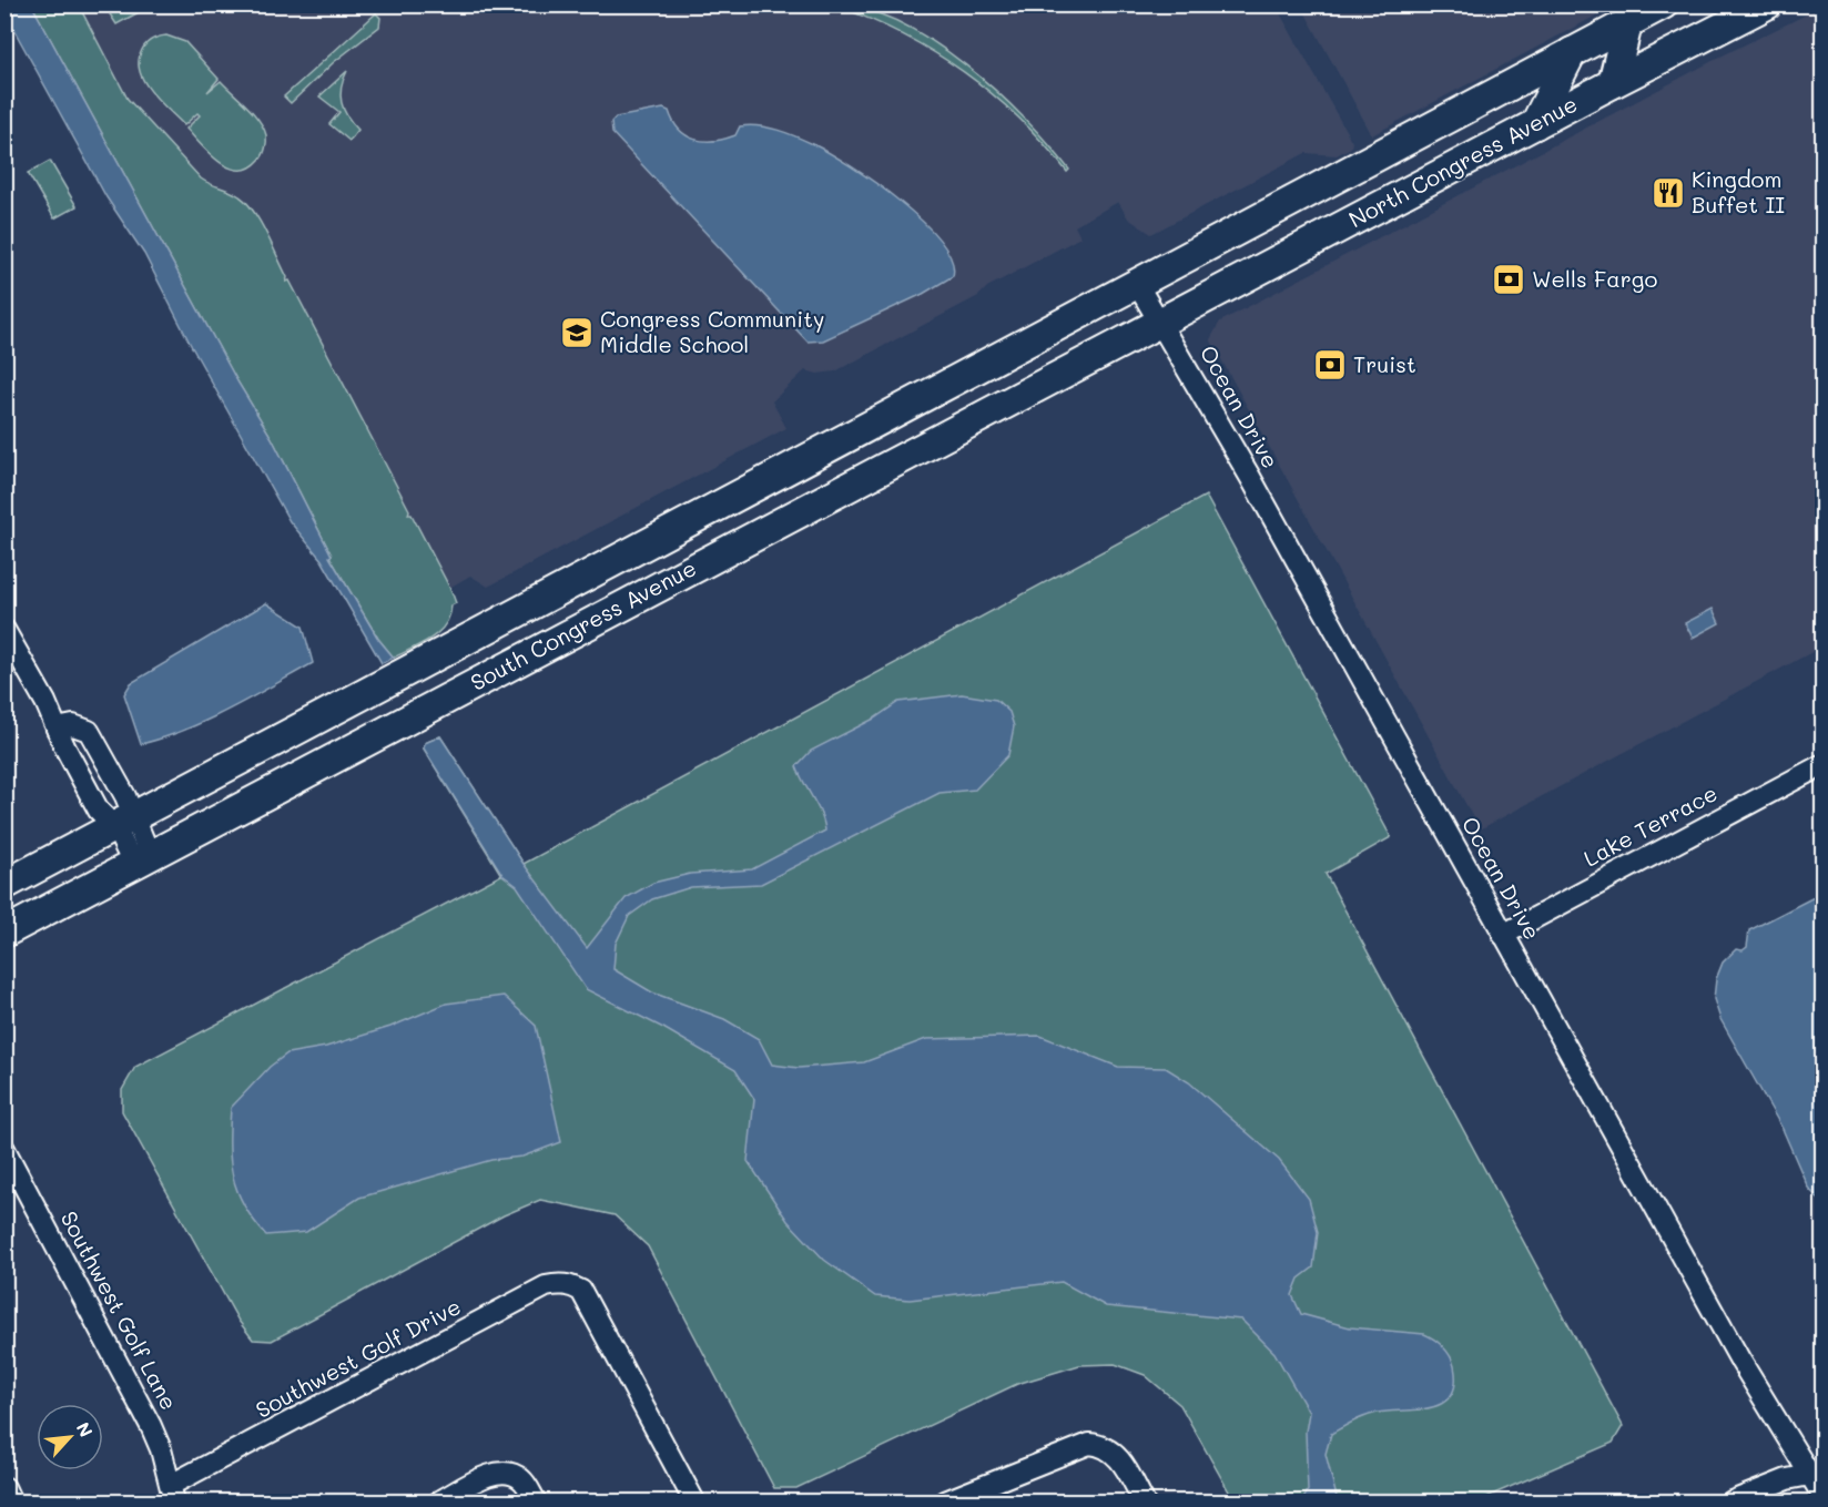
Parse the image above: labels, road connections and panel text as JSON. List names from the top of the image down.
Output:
{
  "streets": {
    "main road": ["North Congress Avenue", "South Congress Avenue"],
    "street": [
      "Ocean Drive",
      "Lake Terrace",
      "Southwest Golf Lane",
      "Southwest Golf Drive"
    ]
  },
  "crossings": [
    ["North Congress Avenue", "Ocean Drive"],
    ["North Congress Avenue", "South Congress Avenue"],
    ["Ocean Drive", "South Congress Avenue"],
    ["Ocean Drive", "Lake Terrace"],
    ["Southwest Golf Lane", "Southwest Golf Drive"]
  ],
  "places": {
    "restaurant": ["Kingdom Buffet II"],
    "bank": ["Wells Fargo", "Truist"],
    "school or university": ["Congress Community Middle School"]
  },
  "north": "top right"
}
